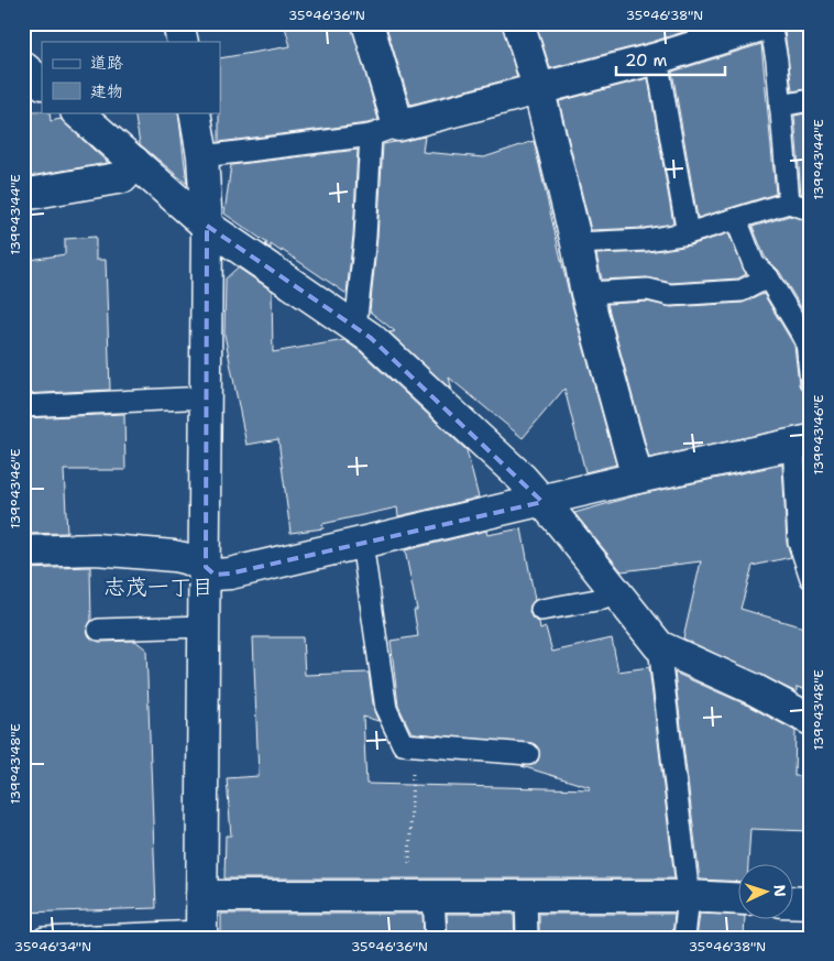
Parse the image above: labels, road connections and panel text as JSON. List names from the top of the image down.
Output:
{
  "districts": ["志茂一丁目"],
  "legend": ["道路", "建物"],
  "scale_bar": "20 m",
  "north": "right",
  "coordinates": [
    "35°46'36\"N",
    "35°46'38\"N",
    "139°43'44\"E",
    "139°43'46\"E",
    "139°43'48\"E",
    "35°46'34\"N"
  ]
}
